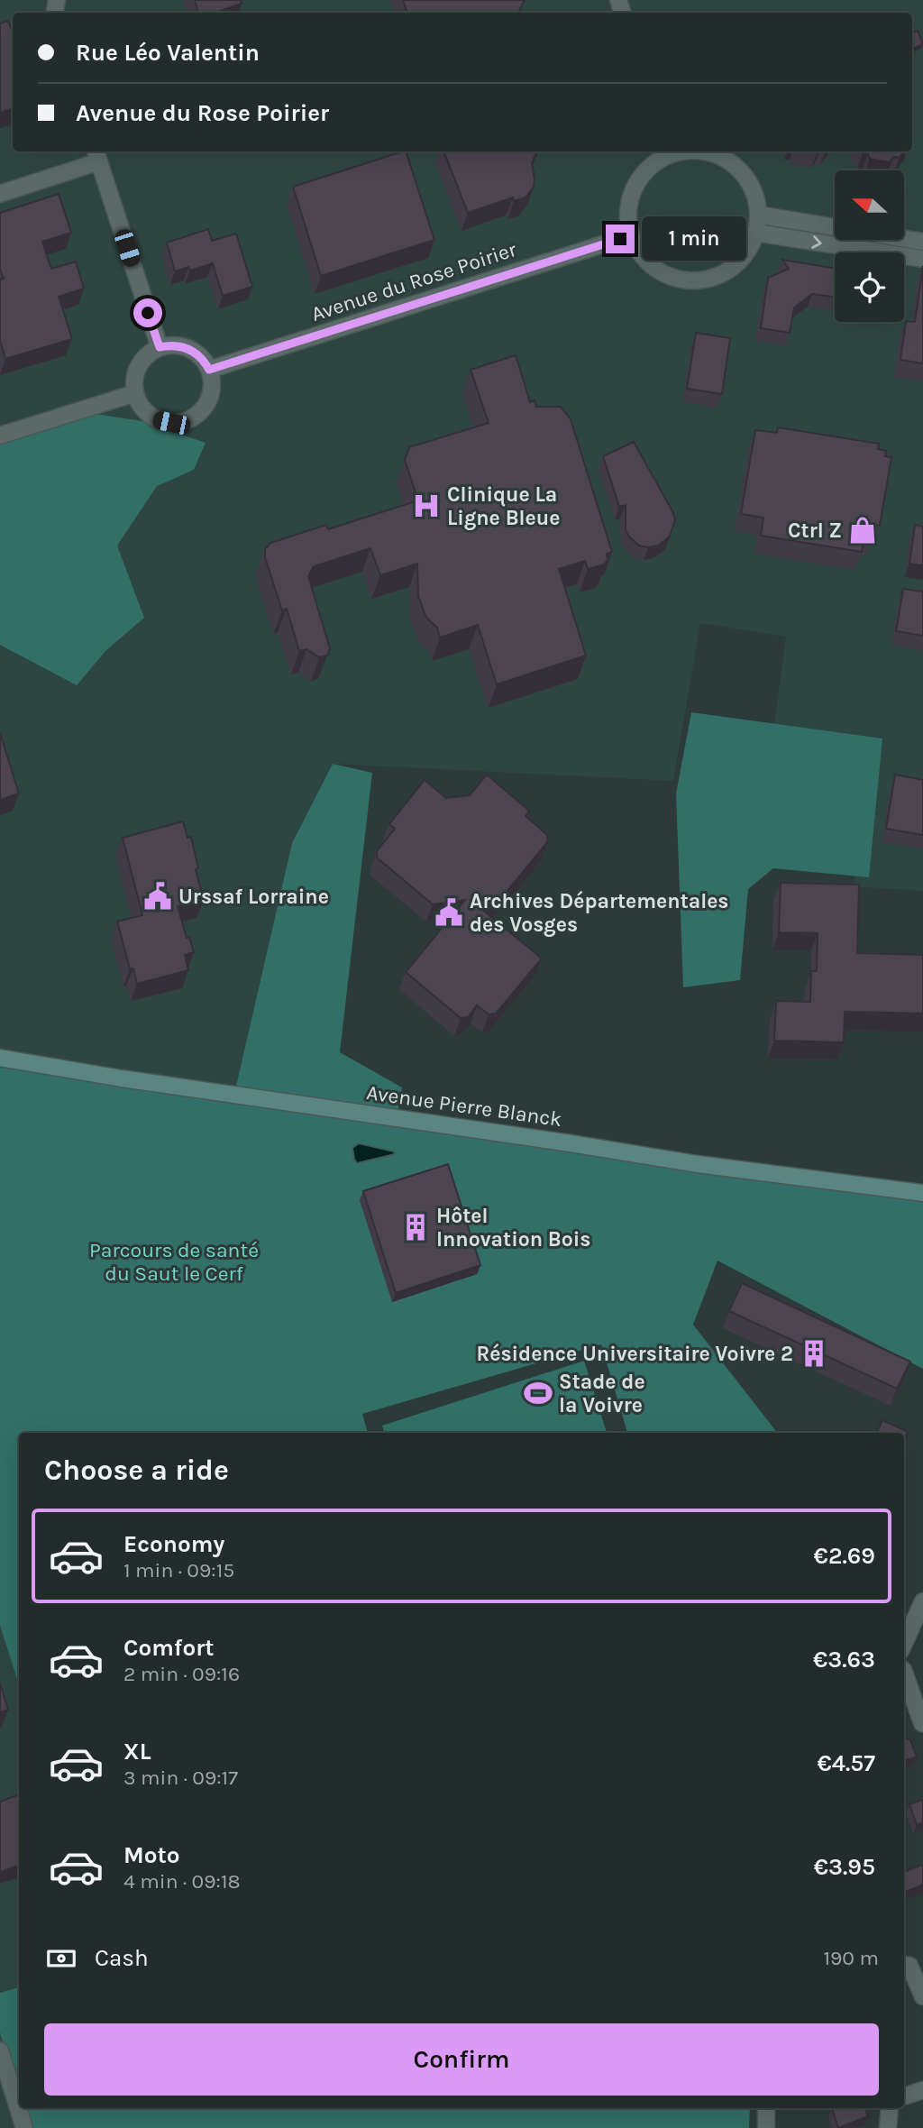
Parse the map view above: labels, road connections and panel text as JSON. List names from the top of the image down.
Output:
{
  "streets": {
    "street": ["Avenue du Rose Poirier", "Avenue Pierre Blanck"]
  },
  "parks": ["Parcours de santé du Saut le Cerf"],
  "places": {
    "hospital": ["Clinique La Ligne Bleue"],
    "shop": ["Ctrl Z"],
    "public building": ["Urssaf Lorraine", "Archives Départementales des Vosges"],
    "building": ["Hôtel Innovation Bois", "Résidence Universitaire Voivre 2"],
    "sports": ["Stade de la Voivre"]
  },
  "north": "left",
  "page": {
    "banner": ["Rue Léo Valentin", "Avenue du Rose Poirier"],
    "bubble": "1 min",
    "heading": "Choose a ride",
    "list": [
      {
        "name": "Economy",
        "note": "1 min · 09:15",
        "value": "€2.69"
      },
      {
        "name": "Comfort",
        "note": "2 min · 09:16",
        "value": "€3.63"
      },
      {
        "name": "XL",
        "note": "3 min · 09:17",
        "value": "€4.57"
      },
      {
        "name": "Moto",
        "note": "4 min · 09:18",
        "value": "€3.95"
      }
    ],
    "pay": ["Cash", "190 m"],
    "buttons": "Confirm"
  }
}
